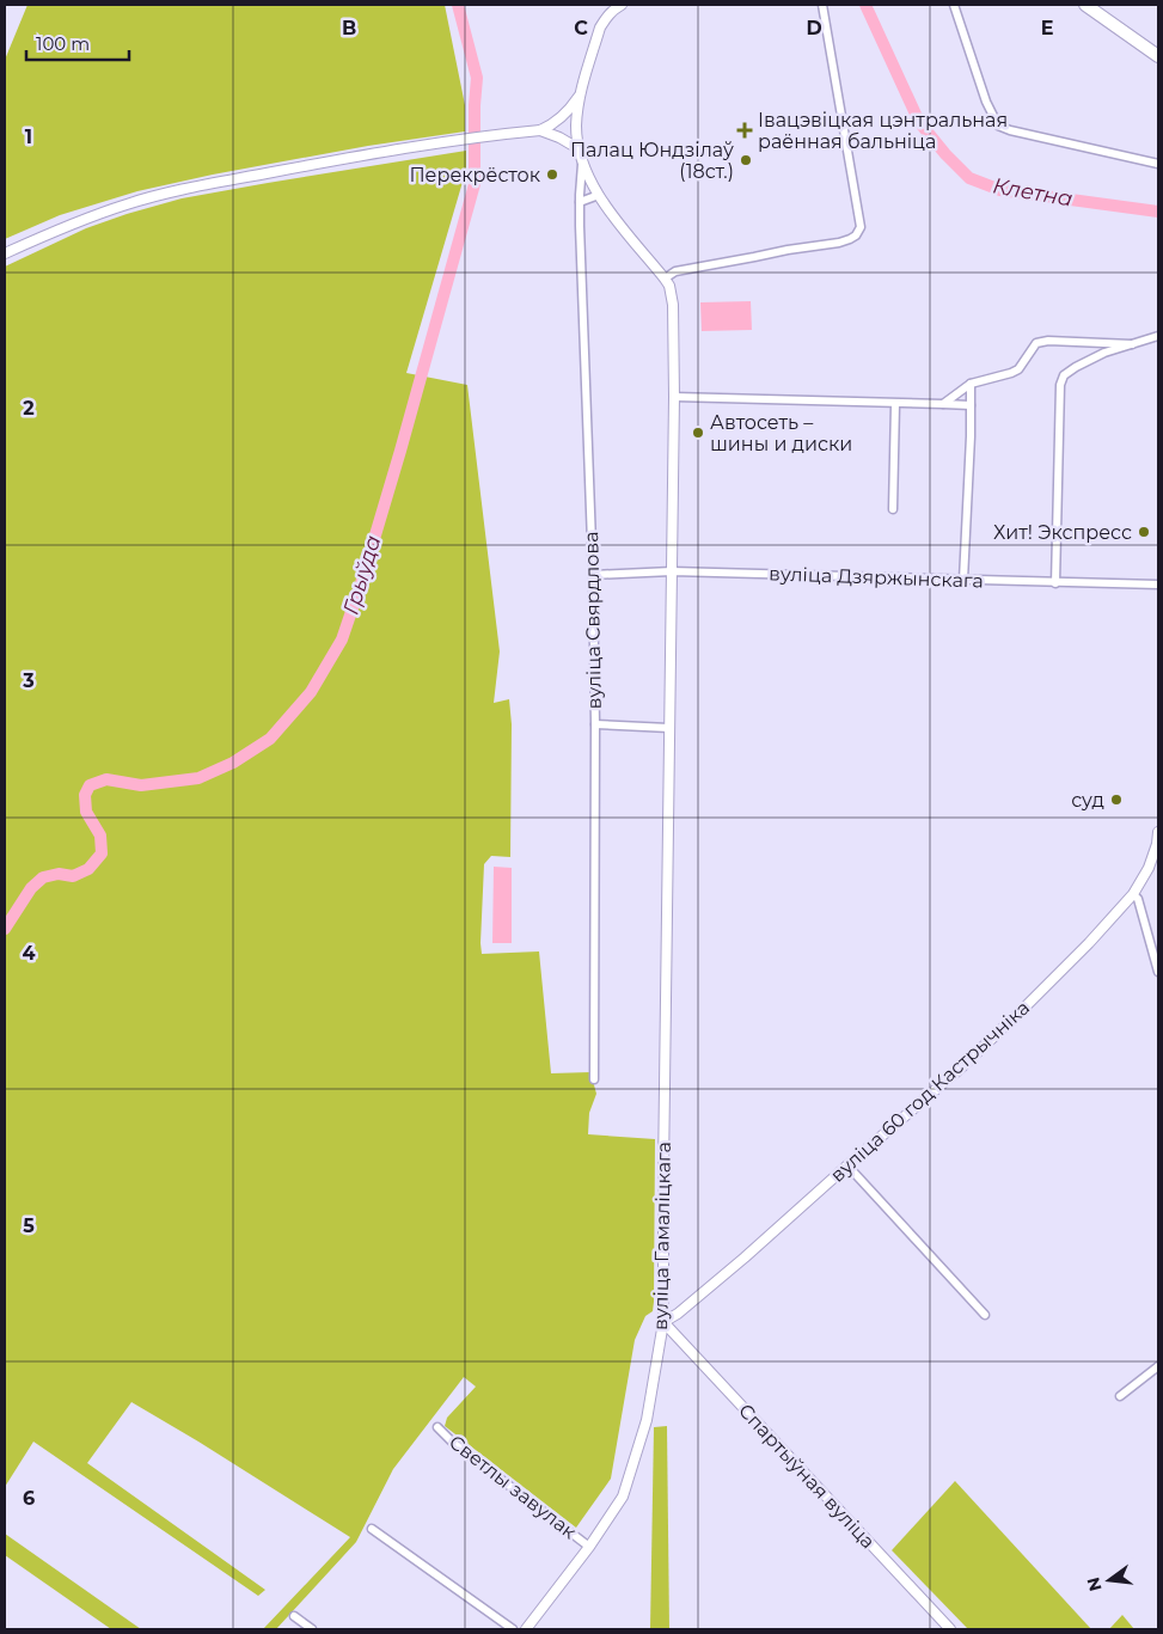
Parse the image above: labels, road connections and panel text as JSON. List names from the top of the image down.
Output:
{
  "streets": {
    "street": [
      "вуліца Дзяржынскага",
      "вуліца Свярдлова",
      "вуліца 60 год Кастрычніка",
      "вуліца Гамаліцкага",
      "Спартыўная вуліца",
      "Светлы завулак"
    ]
  },
  "crossings": [
    ["вуліца Дзяржынскага", "вуліца Свярдлова"],
    ["вуліца Свярдлова", "вуліца Гамаліцкага"],
    ["вуліца 60 год Кастрычніка", "вуліца Гамаліцкага"],
    ["вуліца 60 год Кастрычніка", "Спартыўная вуліца"],
    ["вуліца Гамаліцкага", "Спартыўная вуліца"],
    ["вуліца Гамаліцкага", "Светлы завулак"]
  ],
  "water": ["Клетна", "Грыўда"],
  "places": {
    "health": ["Івацэвіцкая цэнтральная раённая бальніца"],
    "other": [
      "Палац Юндзілаў (18ст.)",
      "Перекрёсток",
      "Автосеть – шины и диски",
      "Хит! Экспресс",
      "суд"
    ]
  },
  "scale_bar": "100 m",
  "north": "left",
  "grid": {
    "columns": [
      "B",
      "C",
      "D",
      "E"
    ],
    "rows": [
      "1",
      "2",
      "3",
      "4",
      "5",
      "6"
    ]
  }
}
